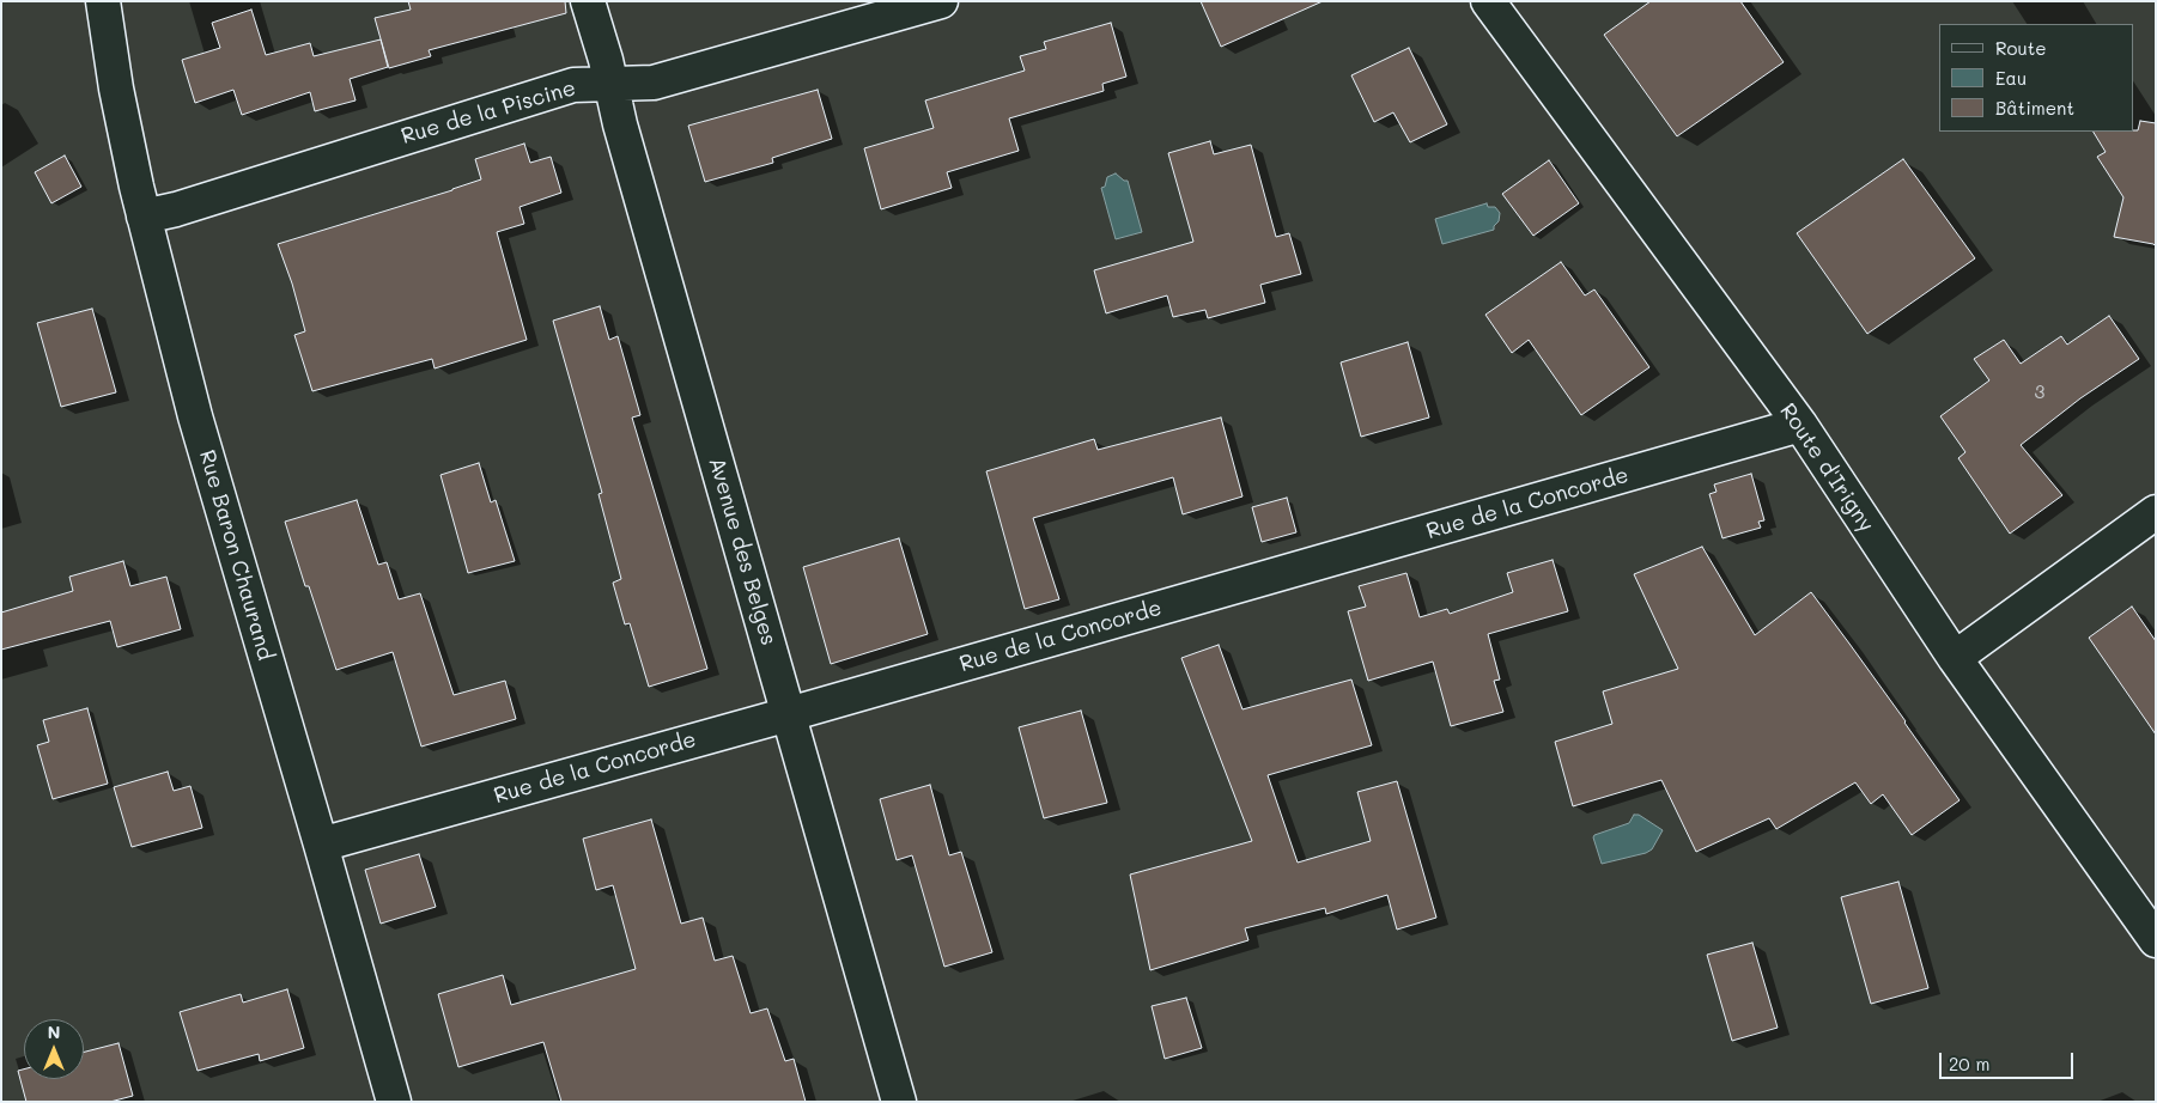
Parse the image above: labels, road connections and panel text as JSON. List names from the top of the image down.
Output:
{
  "streets": {
    "street": [
      "Rue de la Piscine",
      "Route d'Irigny",
      "Rue de la Concorde",
      "Avenue des Belges",
      "Rue Baron Chaurand"
    ]
  },
  "crossings": [
    ["Rue de la Piscine", "Avenue des Belges"],
    ["Rue de la Piscine", "Rue Baron Chaurand"],
    ["Route d'Irigny", "Rue de la Concorde"],
    ["Rue de la Concorde", "Avenue des Belges"],
    ["Rue de la Concorde", "Rue Baron Chaurand"]
  ],
  "house_numbers": ["3"],
  "legend": ["Route", "Eau", "Bâtiment"],
  "scale_bar": "20 m",
  "north": "top"
}
